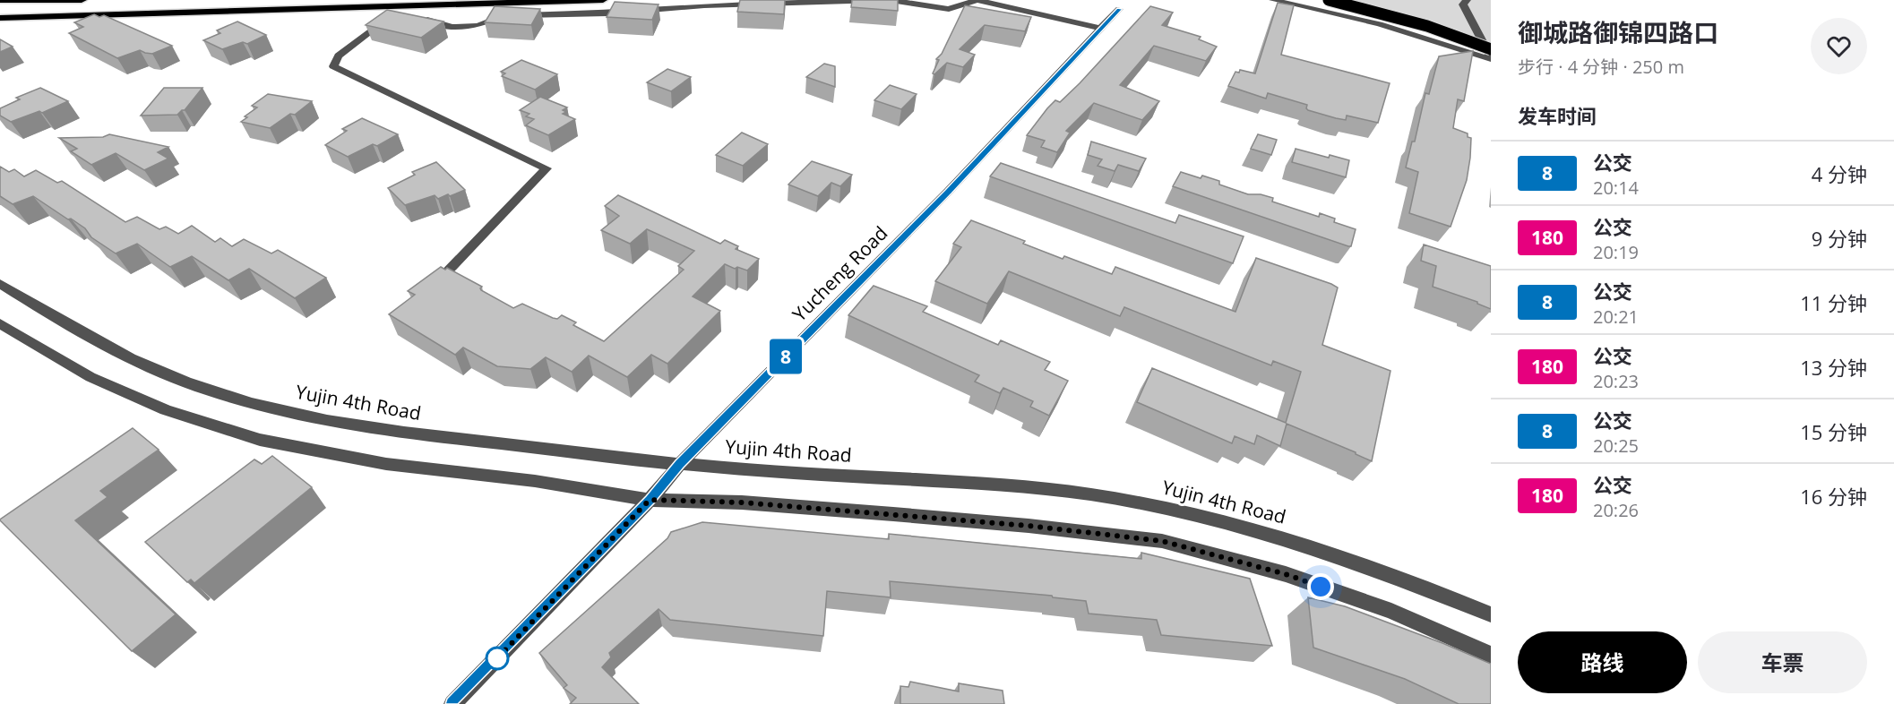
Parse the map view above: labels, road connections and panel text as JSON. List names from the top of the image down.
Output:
{
  "streets": {
    "street": ["Yucheng Road", "Yujin 4th Road"]
  },
  "crossings": [
    ["Yucheng Road", "Yujin 4th Road"]
  ],
  "lines": ["bus line 8"],
  "page": {
    "on_map": "8",
    "heading": [
      ["御城路御锦四路口", "步行 · 4 分钟 · 250 m"],
      "发车时间"
    ],
    "list": [
      {
        "mark": "8",
        "name": "公交",
        "note": "20:14",
        "value": "4 分钟"
      },
      {
        "mark": "180",
        "name": "公交",
        "note": "20:19",
        "value": "9 分钟"
      },
      {
        "mark": "8",
        "name": "公交",
        "note": "20:21",
        "value": "11 分钟"
      },
      {
        "mark": "180",
        "name": "公交",
        "note": "20:23",
        "value": "13 分钟"
      },
      {
        "mark": "8",
        "name": "公交",
        "note": "20:25",
        "value": "15 分钟"
      },
      {
        "mark": "180",
        "name": "公交",
        "note": "20:26",
        "value": "16 分钟"
      }
    ],
    "buttons": ["路线", "车票"]
  }
}
